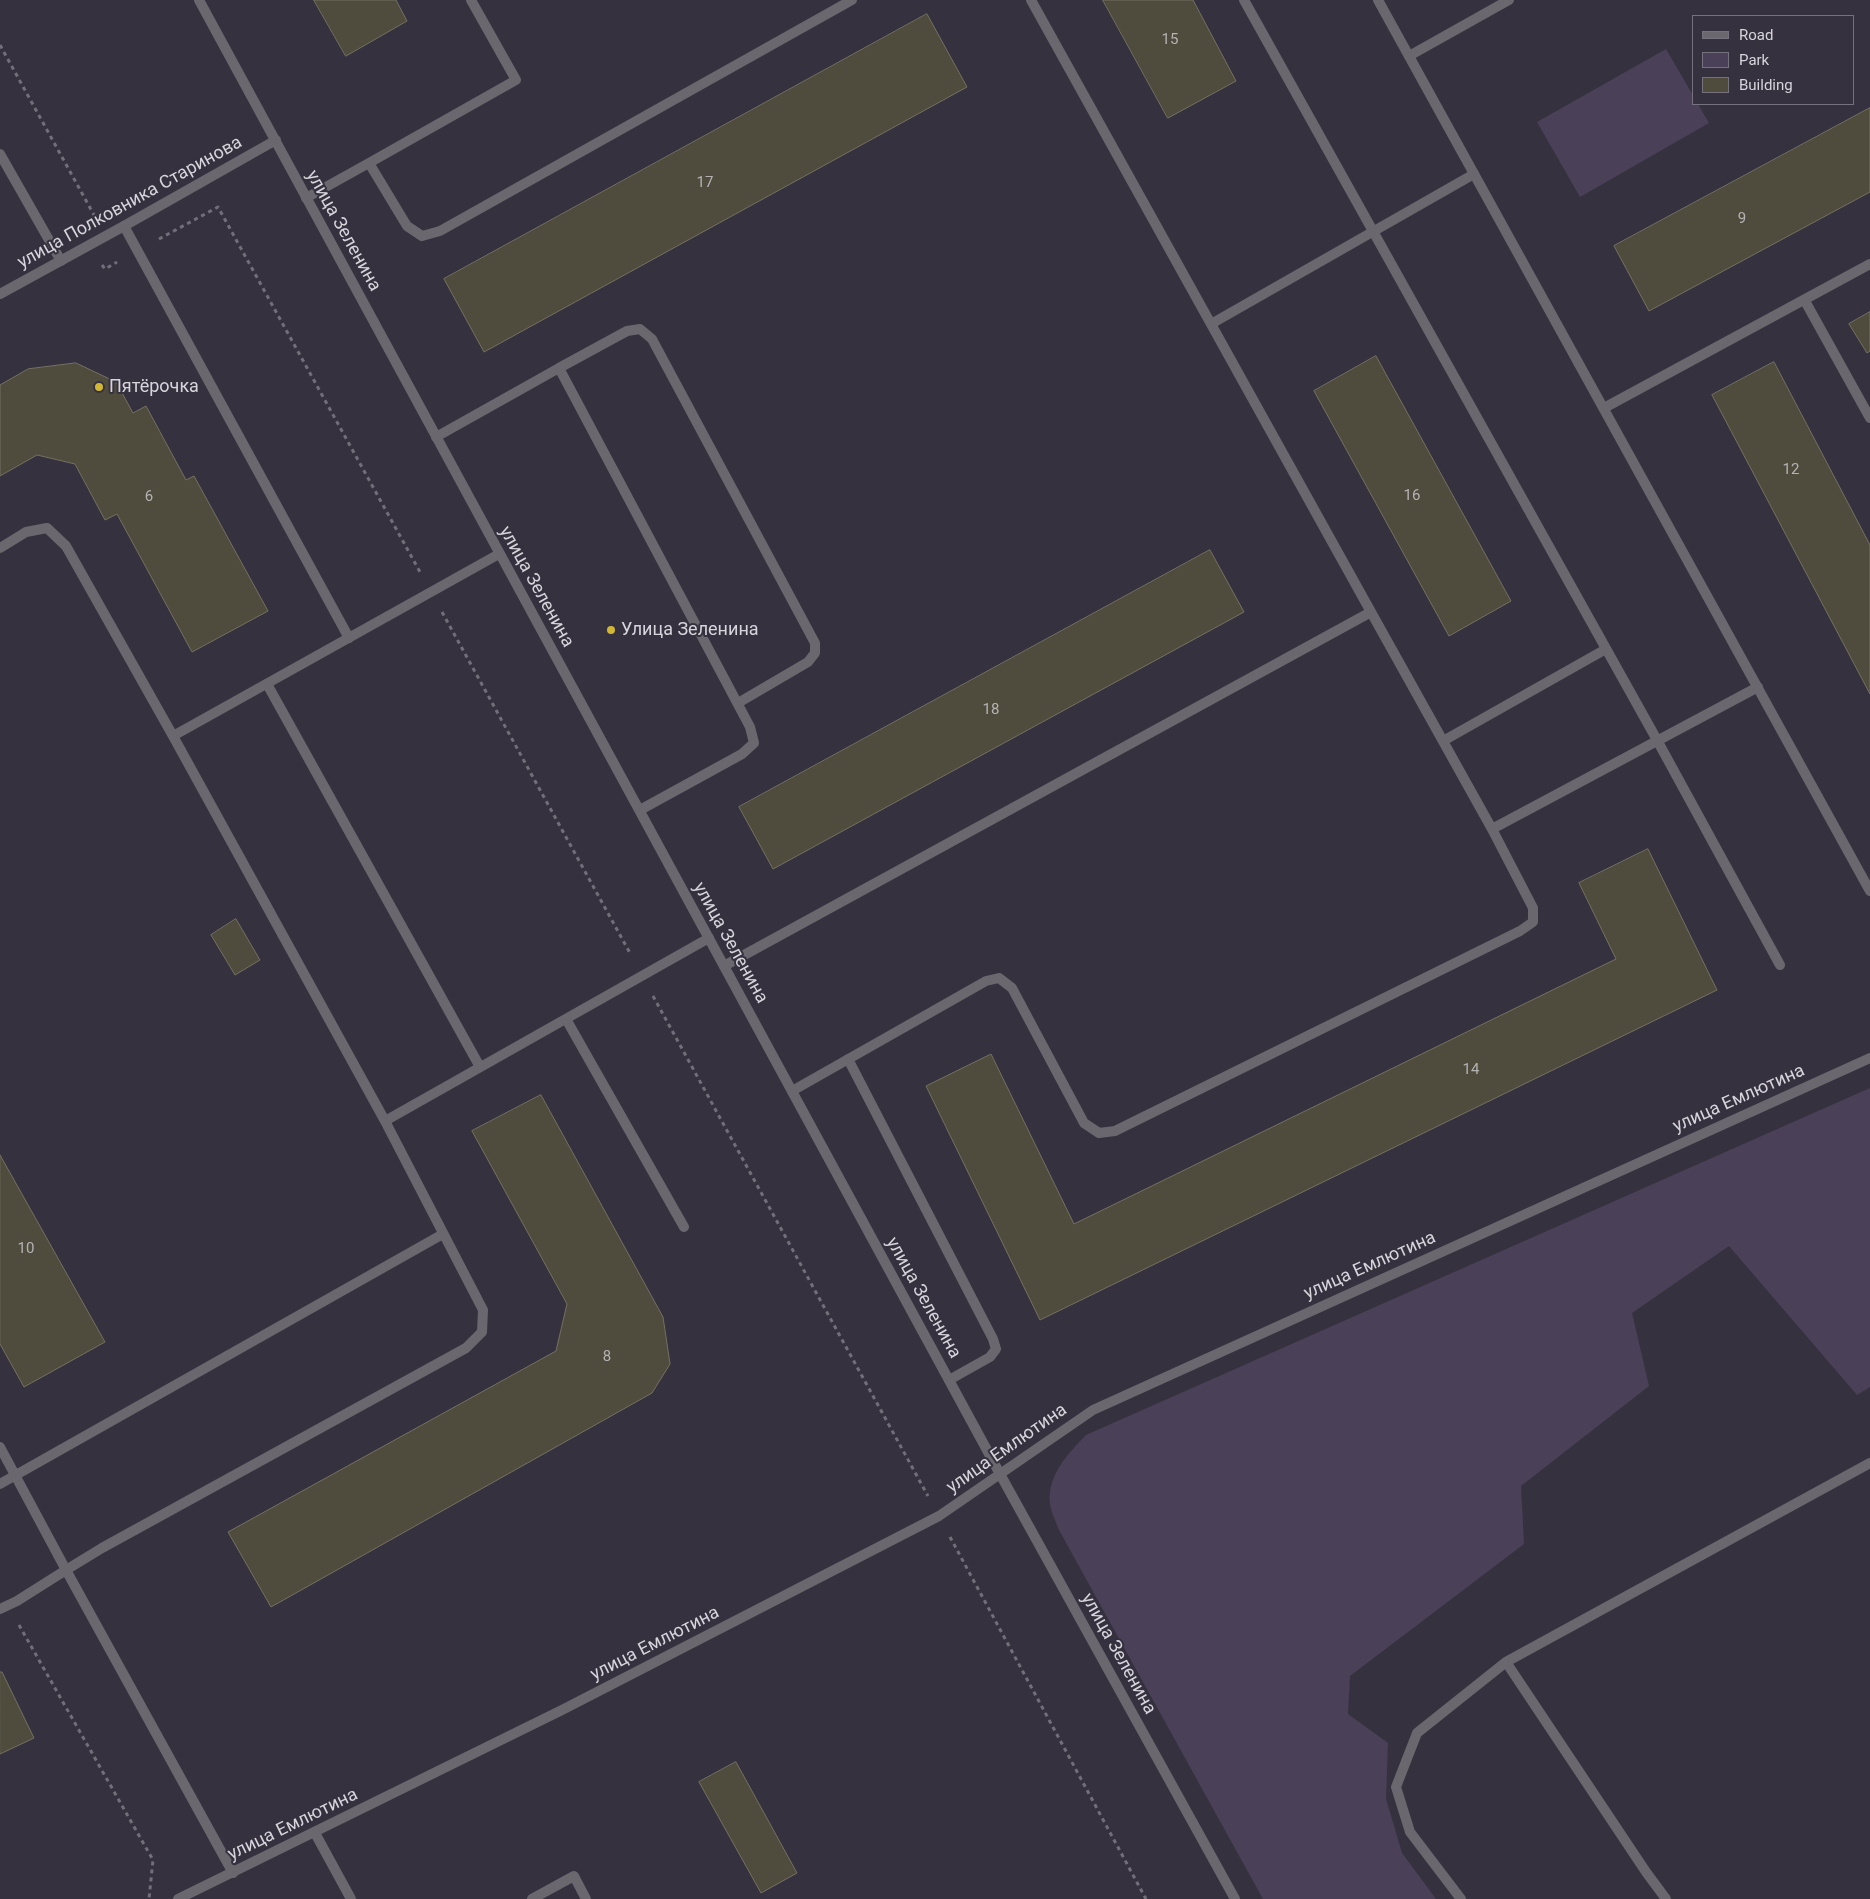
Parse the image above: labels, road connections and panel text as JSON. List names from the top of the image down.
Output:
{
  "streets": {
    "street": ["улица Полковника Старинова", "улица Зеленина", "улица Емлютина"]
  },
  "crossings": [
    ["улица Полковника Старинова", "улица Зеленина"],
    ["улица Зеленина", "улица Емлютина"]
  ],
  "places": ["Пятёрочка", "Улица Зеленина"],
  "house_numbers": [
    "15",
    "17",
    "9",
    "12",
    "16",
    "6",
    "18",
    "14",
    "10",
    "8"
  ],
  "legend": ["Road", "Park", "Building"]
}
